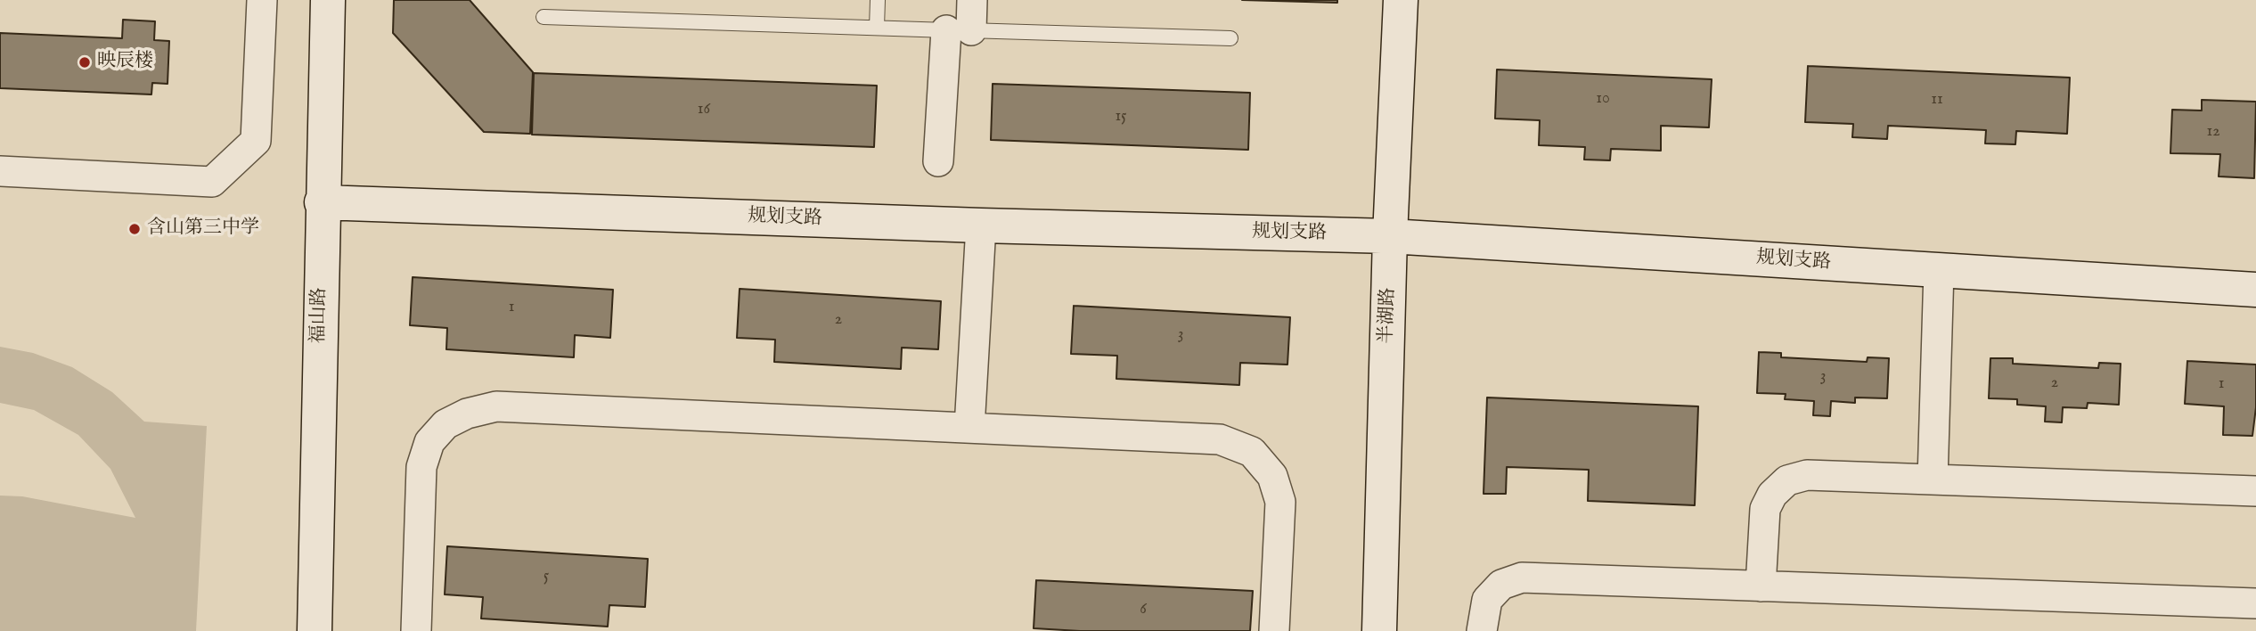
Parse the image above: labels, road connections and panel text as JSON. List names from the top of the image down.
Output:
{
  "streets": {
    "street": ["规划支路", "福山路", "半湖路"]
  },
  "crossings": [
    ["规划支路", "福山路"],
    ["规划支路", "半湖路"]
  ],
  "places": ["映辰楼", "含山第三中学"],
  "house_numbers": [
    "10",
    "11",
    "16",
    "15",
    "12",
    "1",
    "2",
    "3",
    "3",
    "2",
    "1",
    "5",
    "6"
  ]
}
